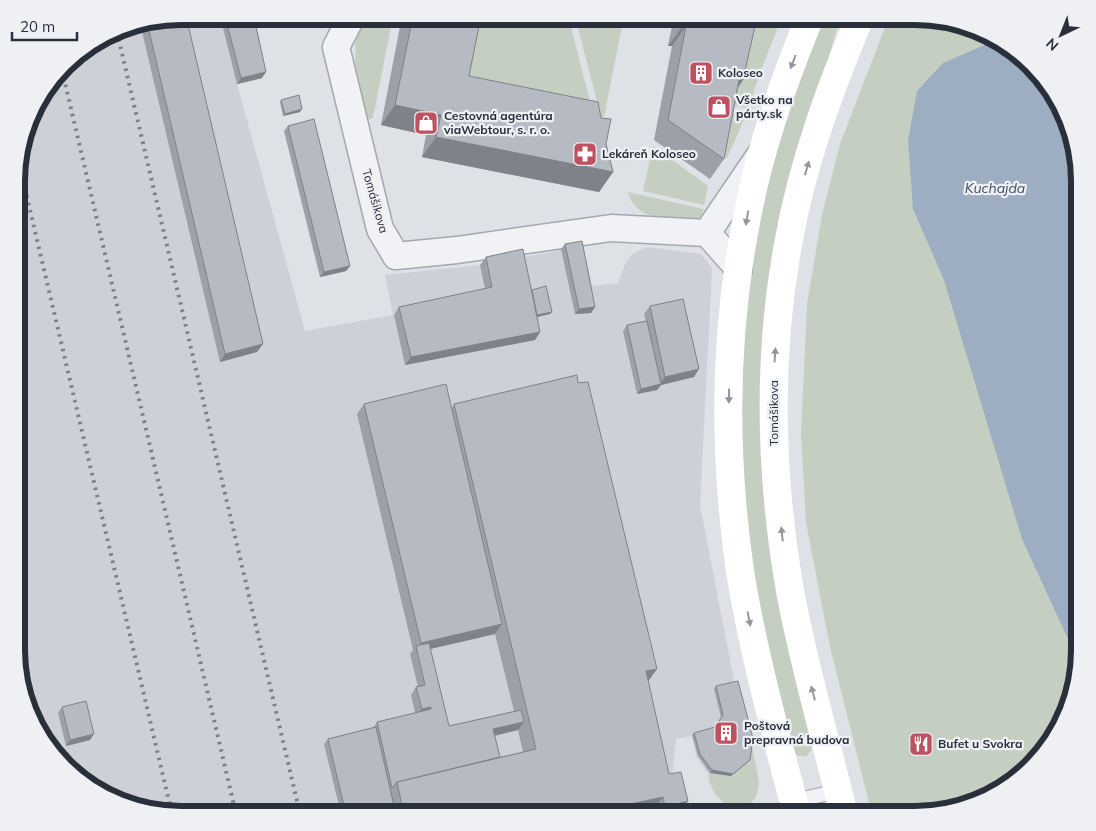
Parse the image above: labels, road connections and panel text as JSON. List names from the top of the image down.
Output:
{
  "streets": {
    "main road": ["Tomášikova"]
  },
  "one_way": ["Tomášikova"],
  "water": ["Kuchajda"],
  "places": {
    "building": ["Koloseo", "Poštová prepravná budova"],
    "shop": ["Všetko na párty.sk", "Cestovná agentúra viaWebtour, s. r. o."],
    "pharmacy": ["Lekáreň Koloseo"],
    "restaurant": ["Bufet u Svokra"]
  },
  "scale_bar": "20 m",
  "north": "bottom left"
}
